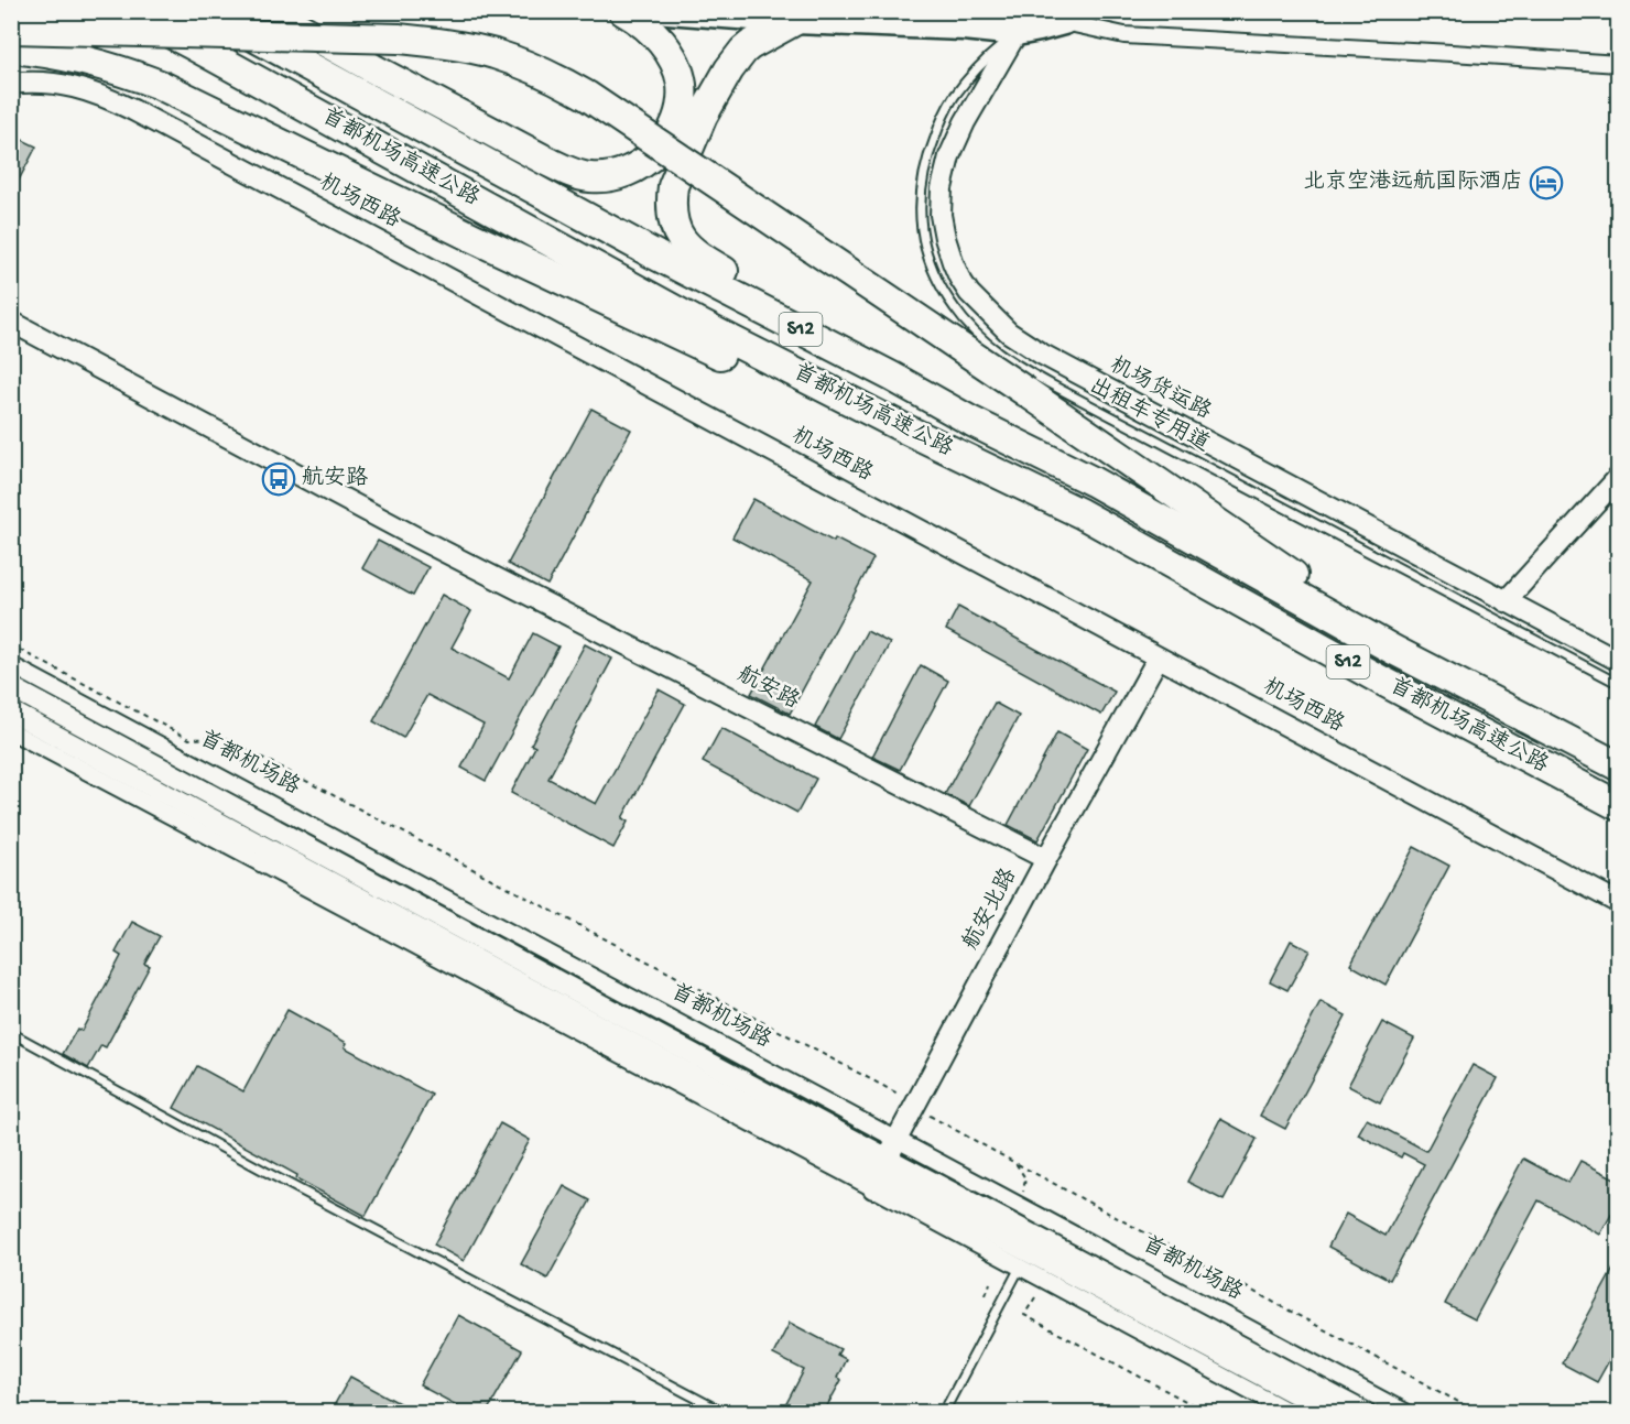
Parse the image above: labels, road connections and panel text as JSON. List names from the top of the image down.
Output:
{
  "streets": {
    "highway": ["首都机场高速公路", "S12"],
    "street": [
      "机场西路",
      "机场货运路",
      "航安路",
      "首都机场路",
      "航安北路"
    ],
    "lane": ["出租车专用道"]
  },
  "crossings": [
    ["机场西路", "航安北路"],
    ["机场货运路", "出租车专用道"],
    ["航安路", "航安北路"],
    ["首都机场路", "航安北路"]
  ],
  "places": {
    "hotel": ["北京空港远航国际酒店"],
    "bus stop": ["航安路"]
  }
}
